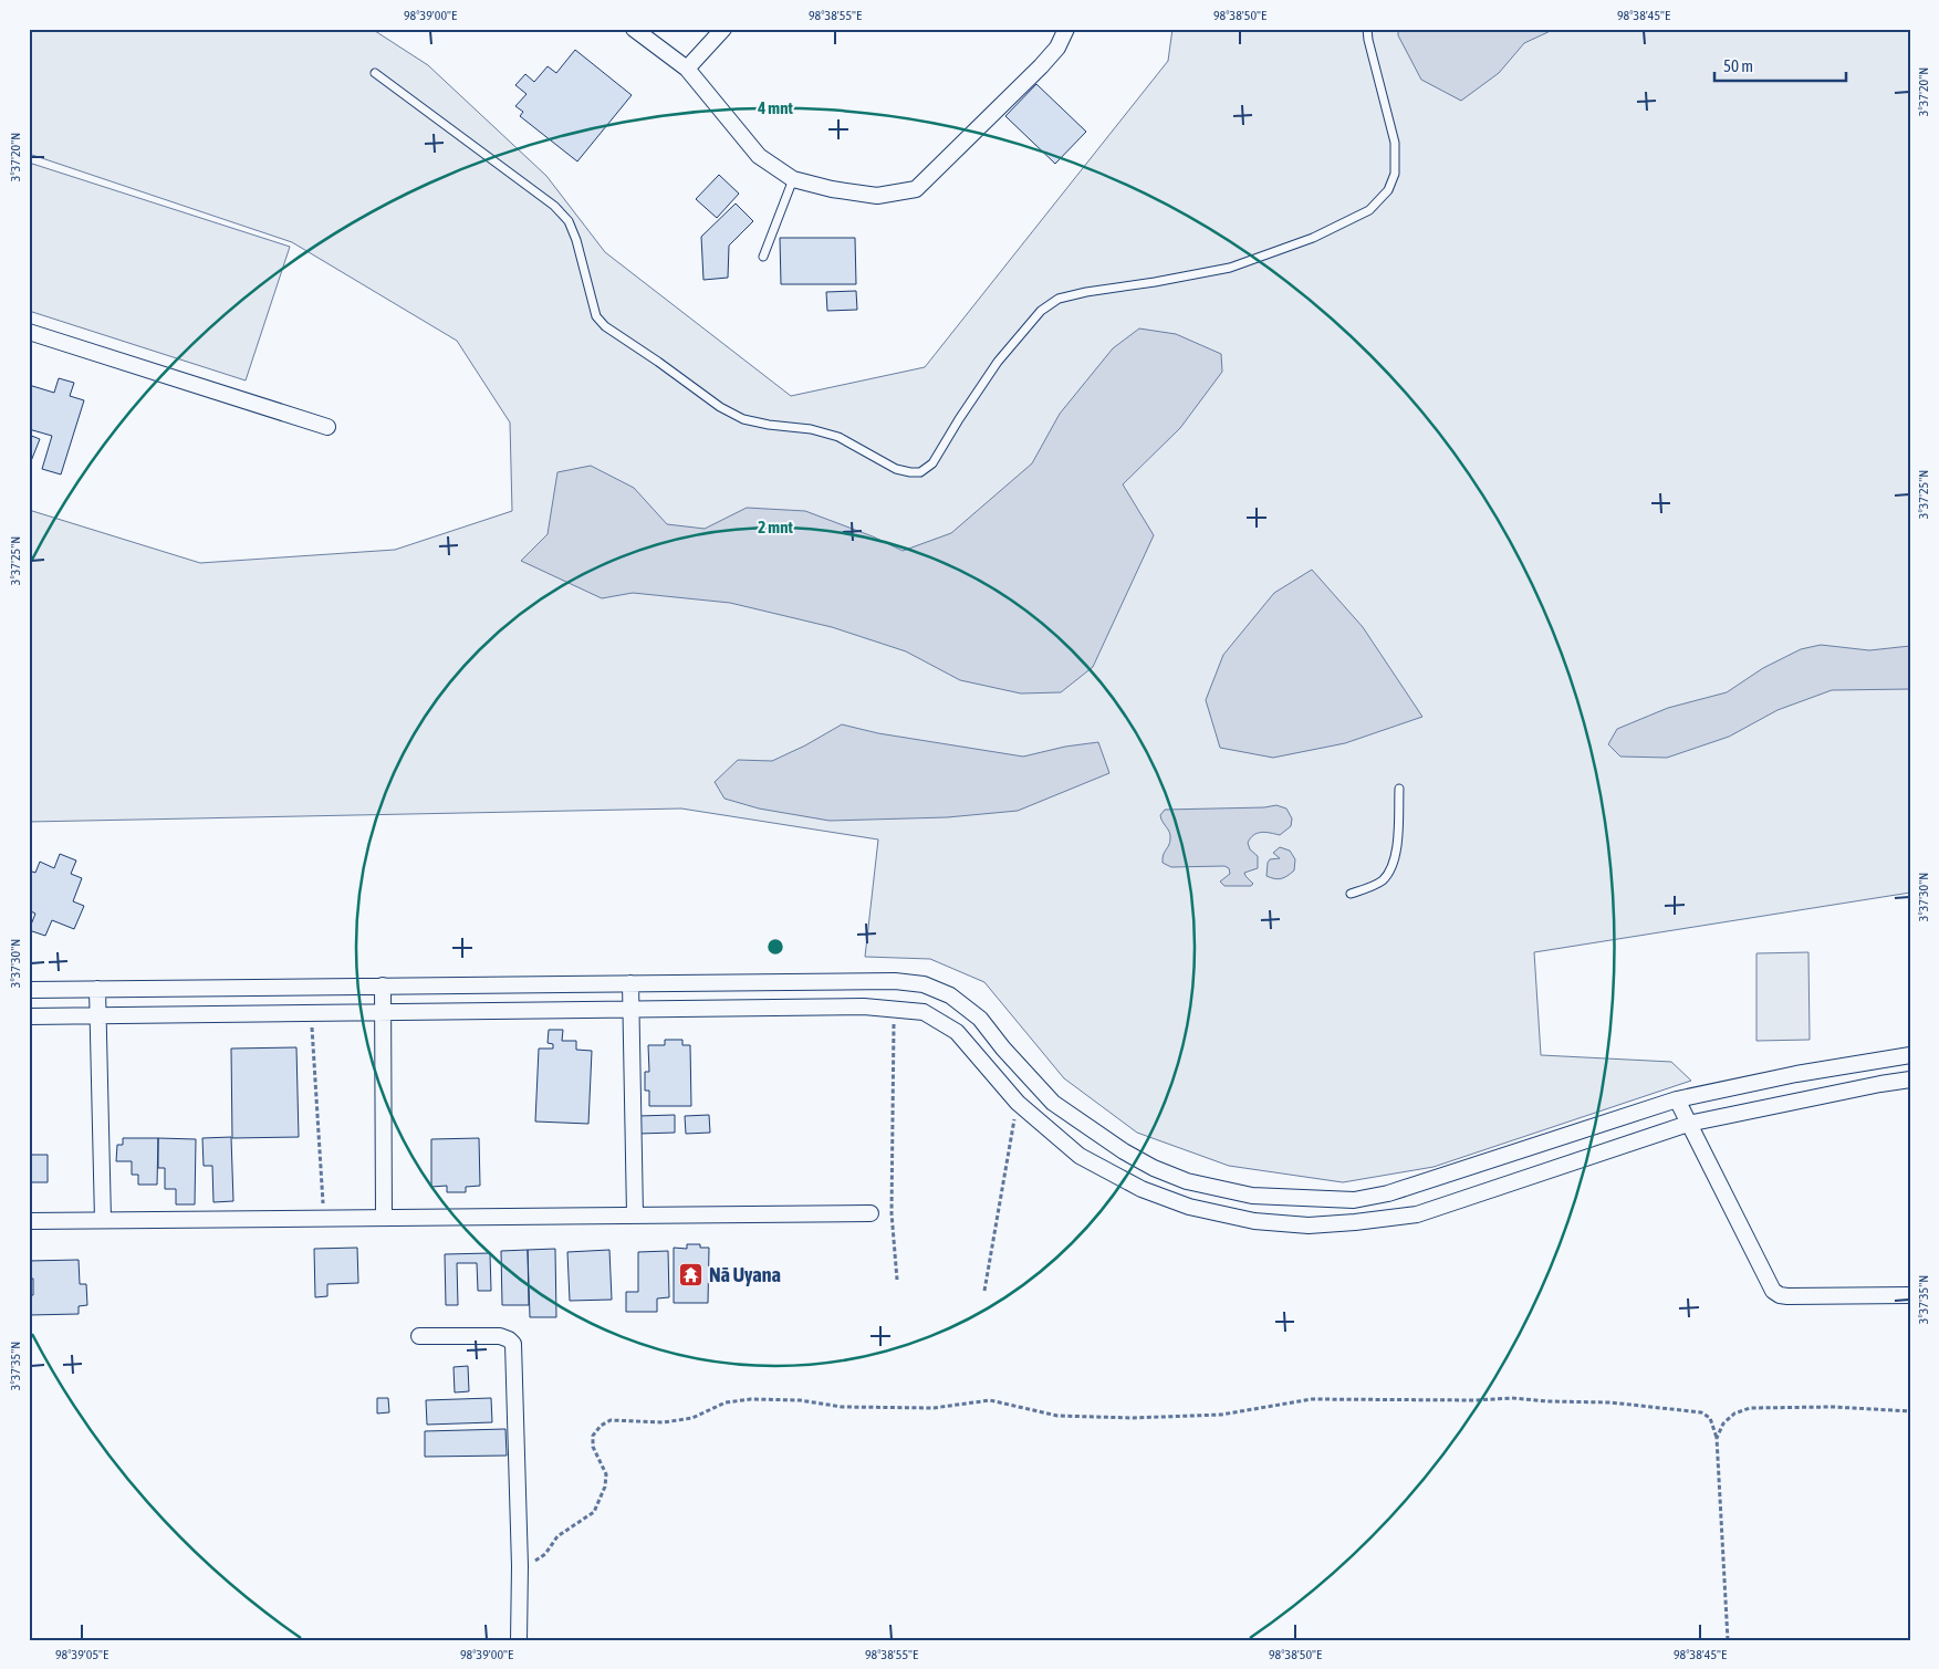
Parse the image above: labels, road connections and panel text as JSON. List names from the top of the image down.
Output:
{
  "places": {
    "temple": ["Nā Uyana"]
  },
  "scale_bar": "50 m",
  "coordinates": [
    "98°39'00\"E",
    "98°38'55\"E",
    "98°38'50\"E",
    "98°38'45\"E",
    "3°37'20\"N",
    "3°37'25\"N",
    "3°37'30\"N",
    "3°37'35\"N",
    "98°39'05\"E"
  ],
  "rings": ["4 mnt", "2 mnt"]
}
